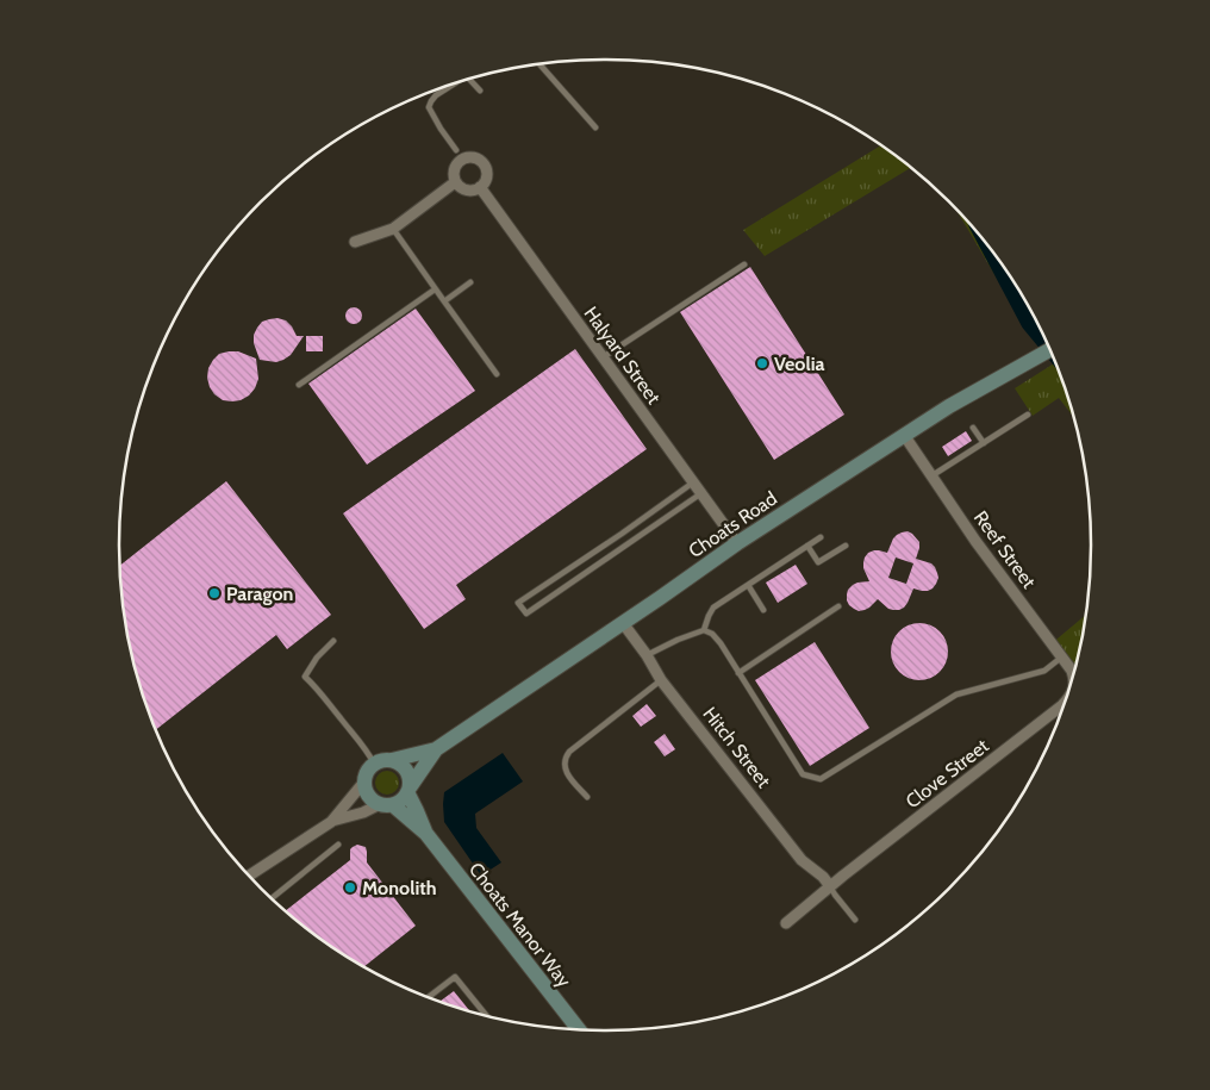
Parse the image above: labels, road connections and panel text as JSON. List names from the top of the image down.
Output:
{
  "streets": {
    "street": [
      "Halyard Street",
      "Choats Road",
      "Reef Street",
      "Hitch Street",
      "Clove Street",
      "Choats Manor Way"
    ]
  },
  "crossings": [
    ["Halyard Street", "Choats Road"],
    ["Choats Road", "Reef Street"],
    ["Choats Road", "Hitch Street"],
    ["Choats Road", "Choats Manor Way"],
    ["Hitch Street", "Clove Street"]
  ],
  "places": ["Veolia", "Paragon", "Monolith"]
}
